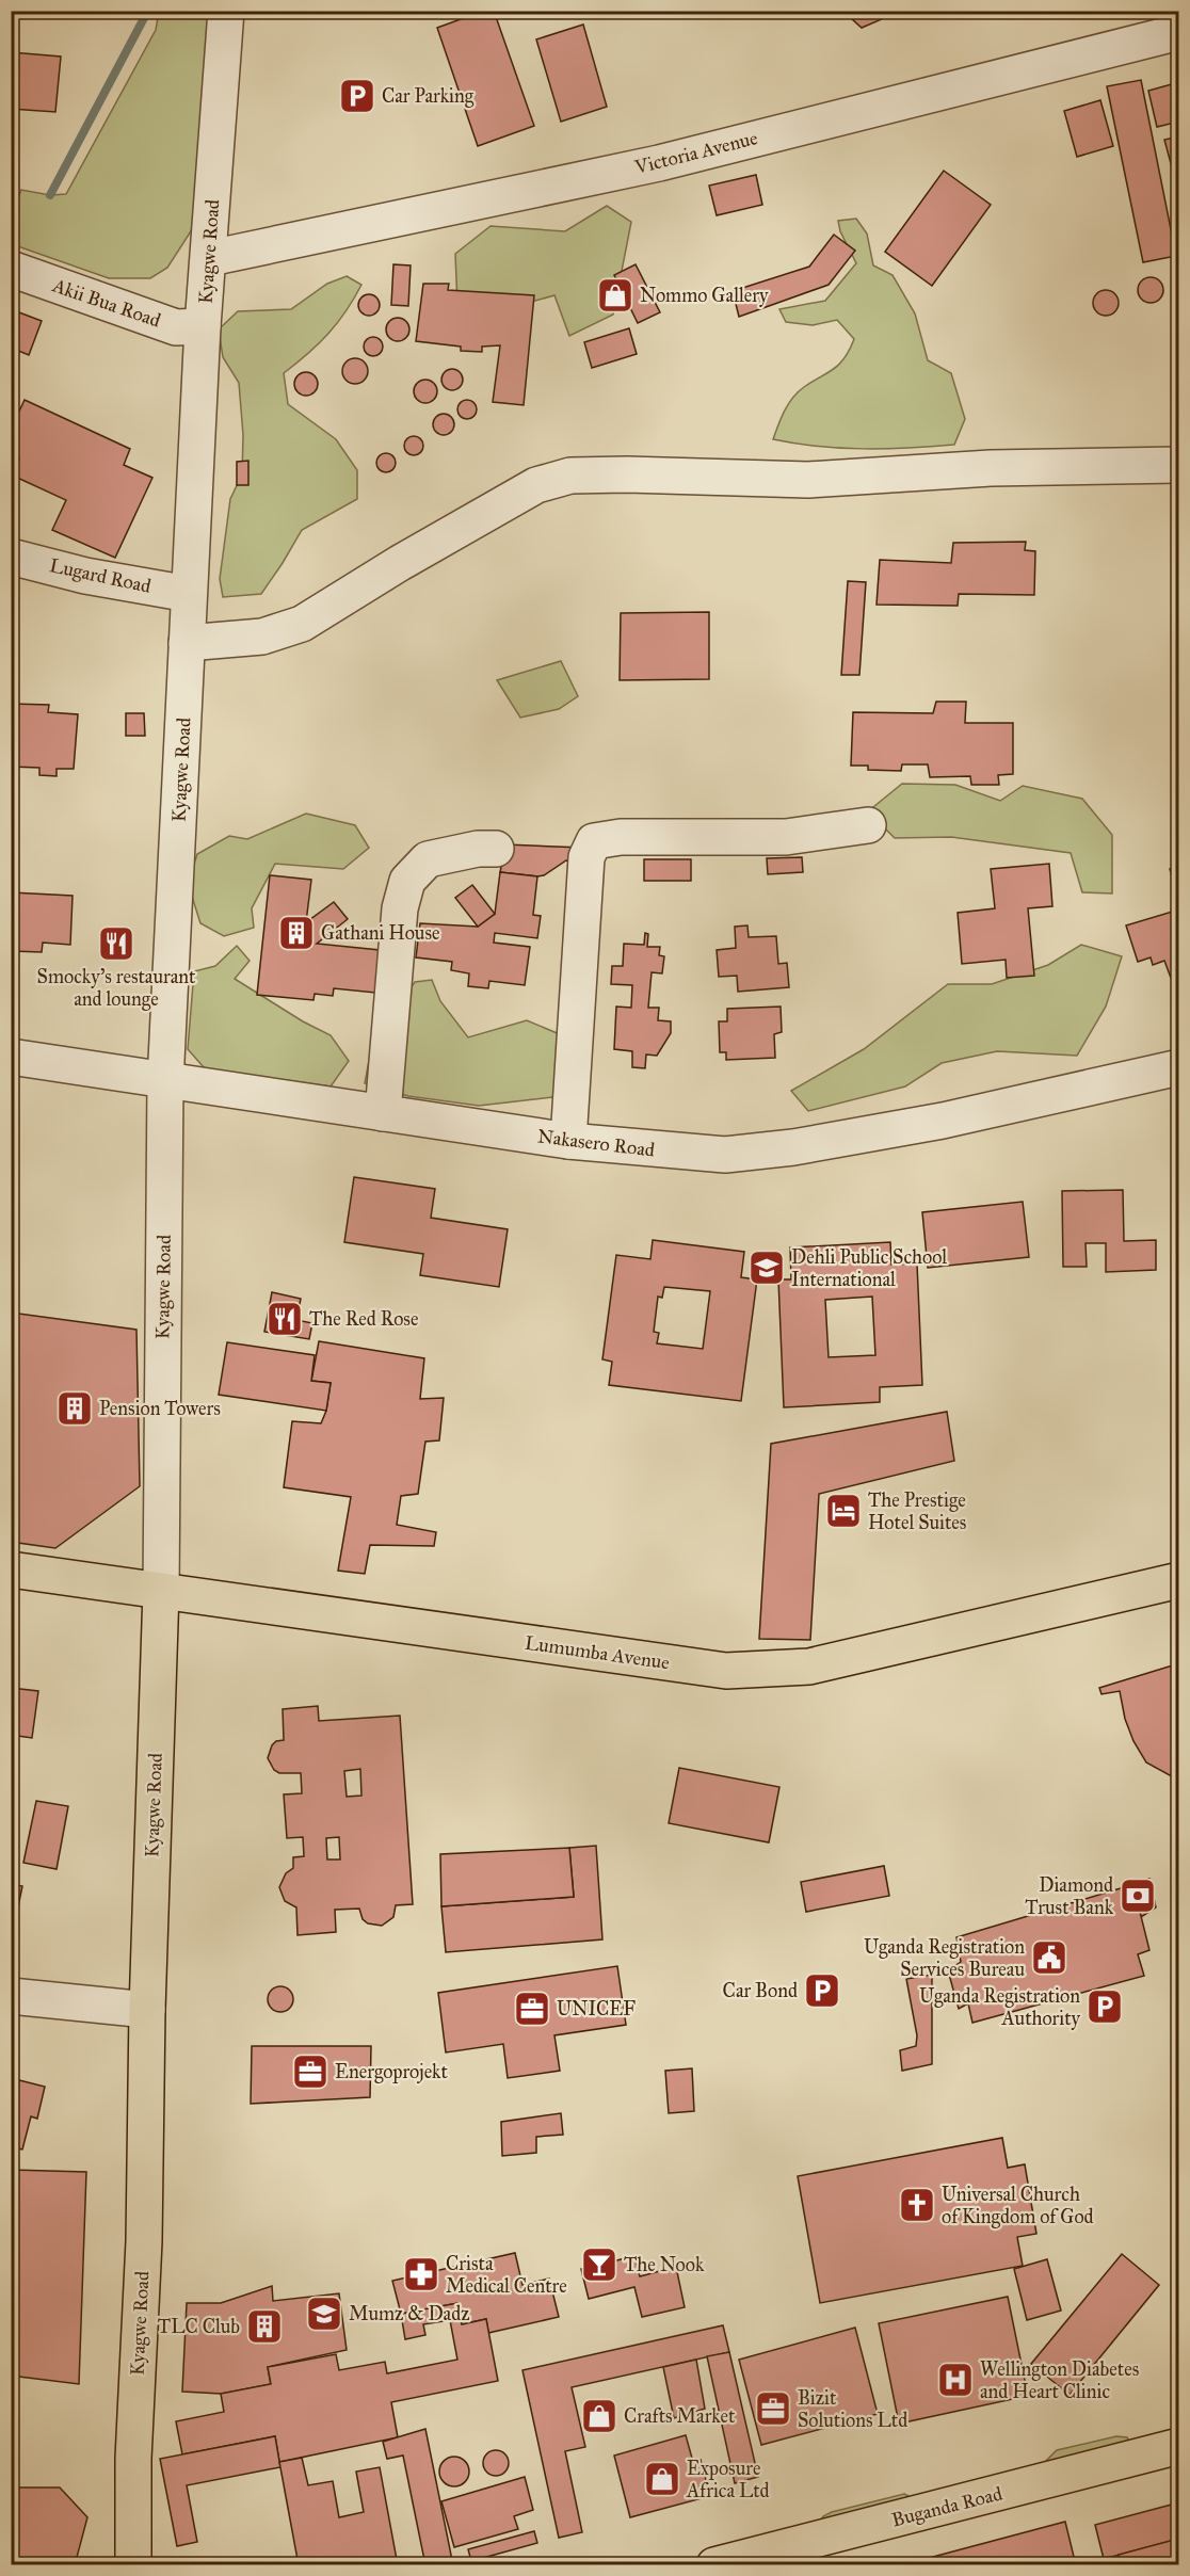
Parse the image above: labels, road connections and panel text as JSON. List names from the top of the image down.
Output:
{
  "streets": {
    "main road": ["Kyagwe Road", "Lumumba Avenue", "Buganda Road"],
    "street": [
      "Victoria Avenue",
      "Akii Bua Road",
      "Lugard Road",
      "Nakasero Road"
    ]
  },
  "crossings": [
    ["Victoria Avenue", "Kyagwe Road"],
    ["Kyagwe Road", "Akii Bua Road"],
    ["Kyagwe Road", "Lugard Road"],
    ["Kyagwe Road", "Nakasero Road"],
    ["Kyagwe Road", "Lumumba Avenue"]
  ],
  "places": {
    "parking": ["Car Parking", "Car Bond", "Uganda Registration Authority"],
    "shop": ["Nommo Gallery", "Crafts Market", "Exposure Africa Ltd"],
    "building": ["Gathani House", "Pension Towers", "TLC Club"],
    "restaurant": ["Smocky’s restaurant and lounge", "The Red Rose"],
    "school or university": ["Dehli Public School International", "Mumz & Dadz"],
    "hotel": ["The Prestige Hotel Suites"],
    "bank": ["Diamond Trust Bank"],
    "public building": ["Uganda Registration Services Bureau"],
    "office": ["UNICEF", "Energoprojekt", "Bizit Solutions Ltd"],
    "church": ["Universal Church of Kingdom of God"],
    "bar": ["The Nook"],
    "pharmacy": ["Crista Medical Centre"],
    "hospital": ["Wellington Diabetes and Heart Clinic"]
  }
}
